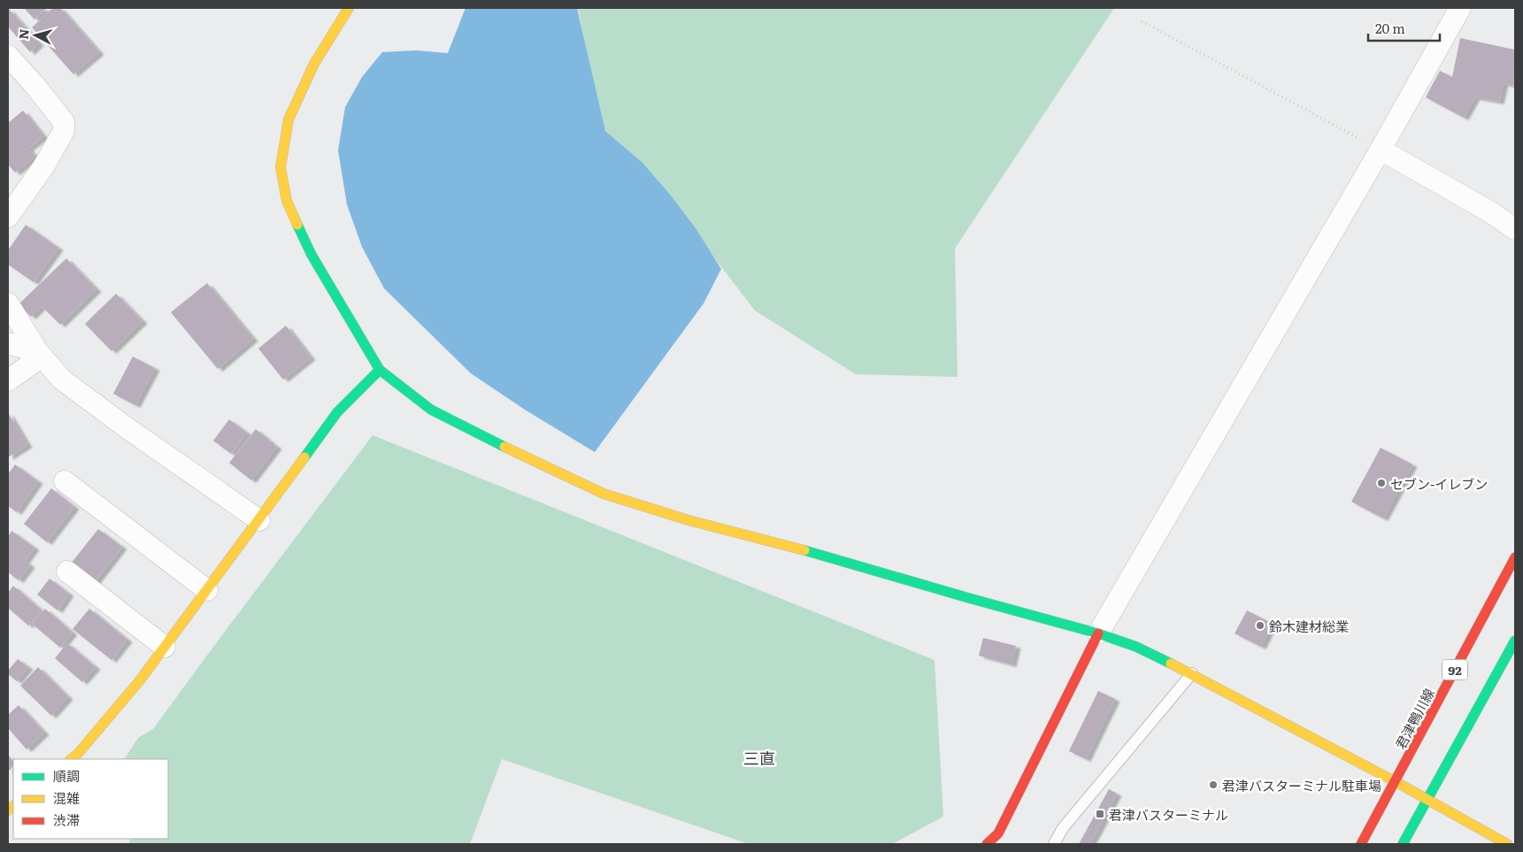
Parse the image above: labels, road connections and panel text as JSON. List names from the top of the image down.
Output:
{
  "streets": {
    "street": ["92", "君津鴨川線"]
  },
  "districts": ["三直"],
  "places": {
    "other": ["セブン-イレブン", "鈴木建材総業", "君津バスターミナル駐車場"],
    "transit": ["君津バスターミナル"]
  },
  "legend": ["順調", "混雑", "渋滞"],
  "scale_bar": "20 m",
  "north": "left"
}
